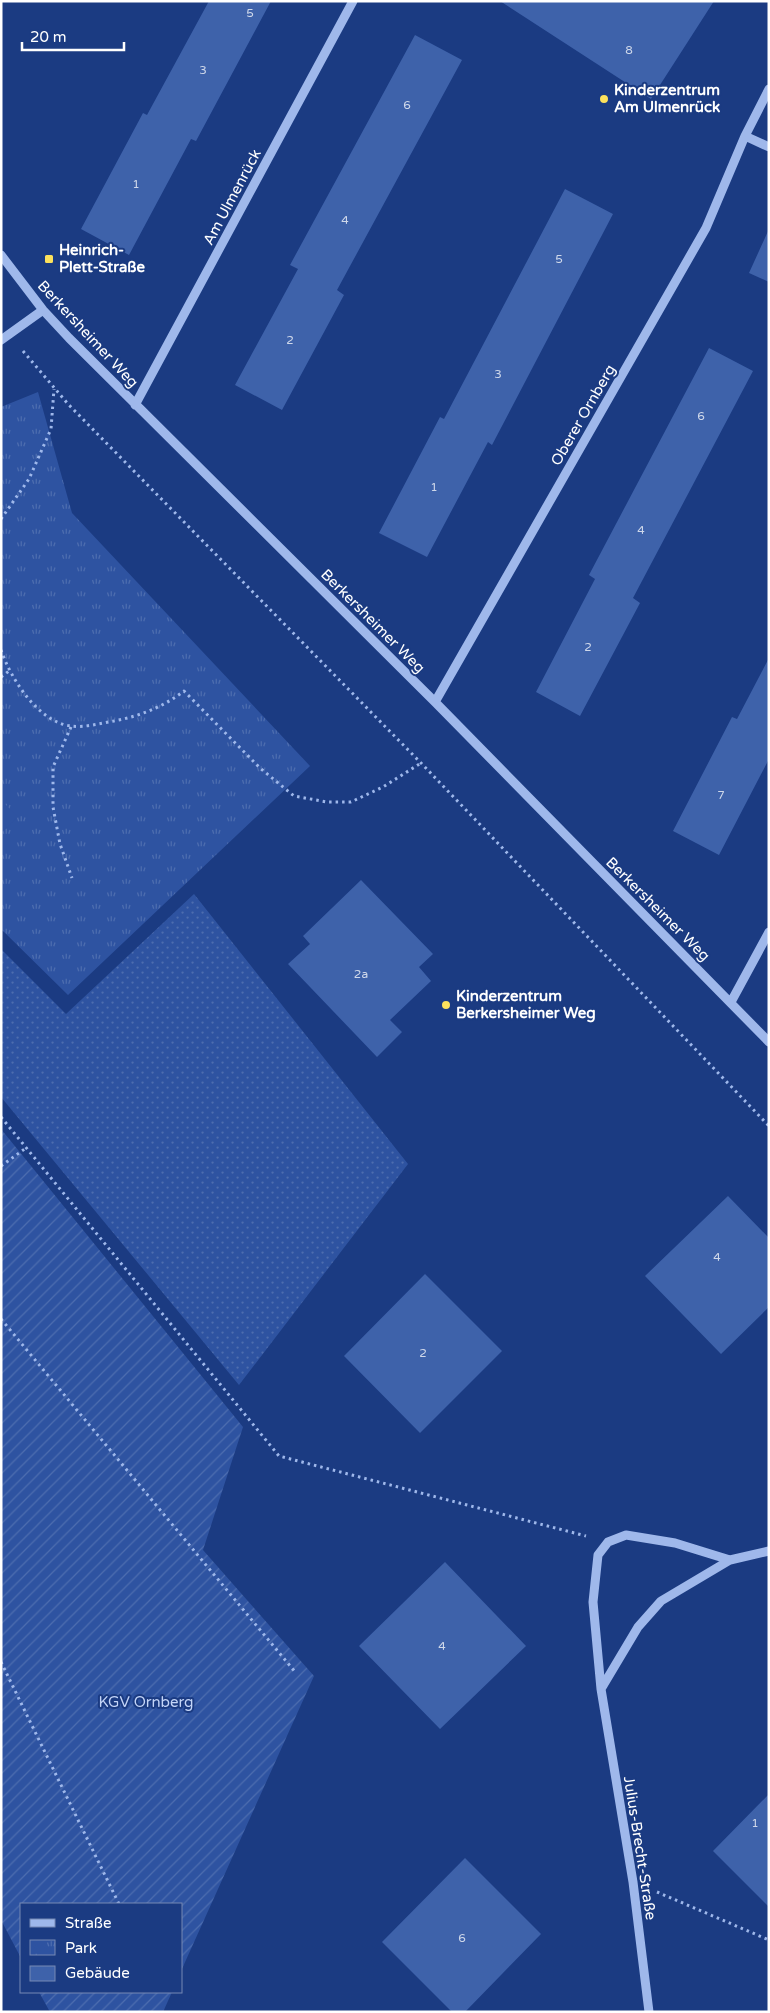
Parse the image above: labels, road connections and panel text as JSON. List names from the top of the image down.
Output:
{
  "streets": {
    "street": [
      "Am Ulmenrück",
      "Berkersheimer Weg",
      "Oberer Ornberg",
      "Julius-Brecht-Straße"
    ]
  },
  "crossings": [
    ["Am Ulmenrück", "Berkersheimer Weg"],
    ["Berkersheimer Weg", "Oberer Ornberg"]
  ],
  "parks": ["KGV Ornberg"],
  "places": {
    "other": ["Kinderzentrum Am Ulmenrück", "Kinderzentrum Berkersheimer Weg"],
    "transit": ["Heinrich- Plett-Straße"]
  },
  "house_numbers": [
    "5",
    "8",
    "3",
    "6",
    "1",
    "4",
    "5",
    "2",
    "3",
    "6",
    "1",
    "4",
    "2",
    "7",
    "2a",
    "4",
    "2",
    "4",
    "1",
    "6"
  ],
  "legend": ["Straße", "Park", "Gebäude"],
  "scale_bar": "20 m"
}
